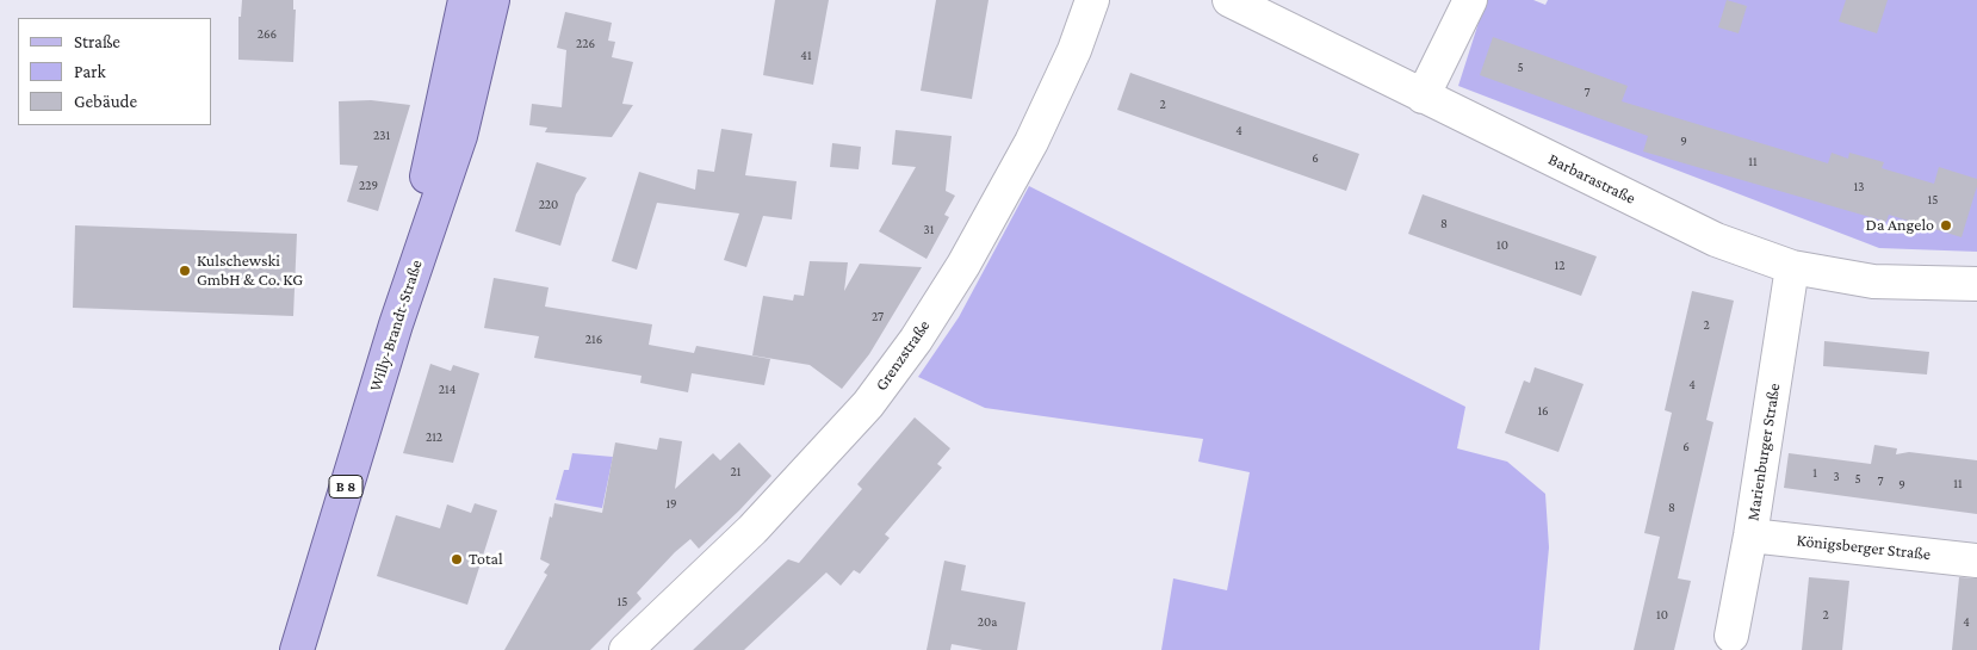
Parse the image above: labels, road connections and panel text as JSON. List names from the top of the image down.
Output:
{
  "streets": {
    "main road": ["Willy-Brandt-Straße", "B 8"],
    "street": [
      "Barbarastraße",
      "Grenzstraße",
      "Marienburger Straße",
      "Königsberger Straße"
    ]
  },
  "crossings": [
    ["Barbarastraße", "Marienburger Straße"],
    ["Willy-Brandt-Straße", "B 8"],
    ["Marienburger Straße", "Königsberger Straße"]
  ],
  "places": ["Da Angelo", "Kulschewski GmbH & Co. KG", "Total"],
  "house_numbers": [
    "266",
    "226",
    "41",
    "5",
    "7",
    "2",
    "4",
    "231",
    "9",
    "6",
    "11",
    "229",
    "13",
    "15",
    "220",
    "8",
    "31",
    "10",
    "12",
    "27",
    "2",
    "216",
    "4",
    "214",
    "16",
    "212",
    "6",
    "21",
    "1",
    "3",
    "5",
    "7",
    "11",
    "9",
    "19",
    "8",
    "15",
    "10",
    "2",
    "20a",
    "4"
  ],
  "legend": ["Straße", "Park", "Gebäude"]
}
